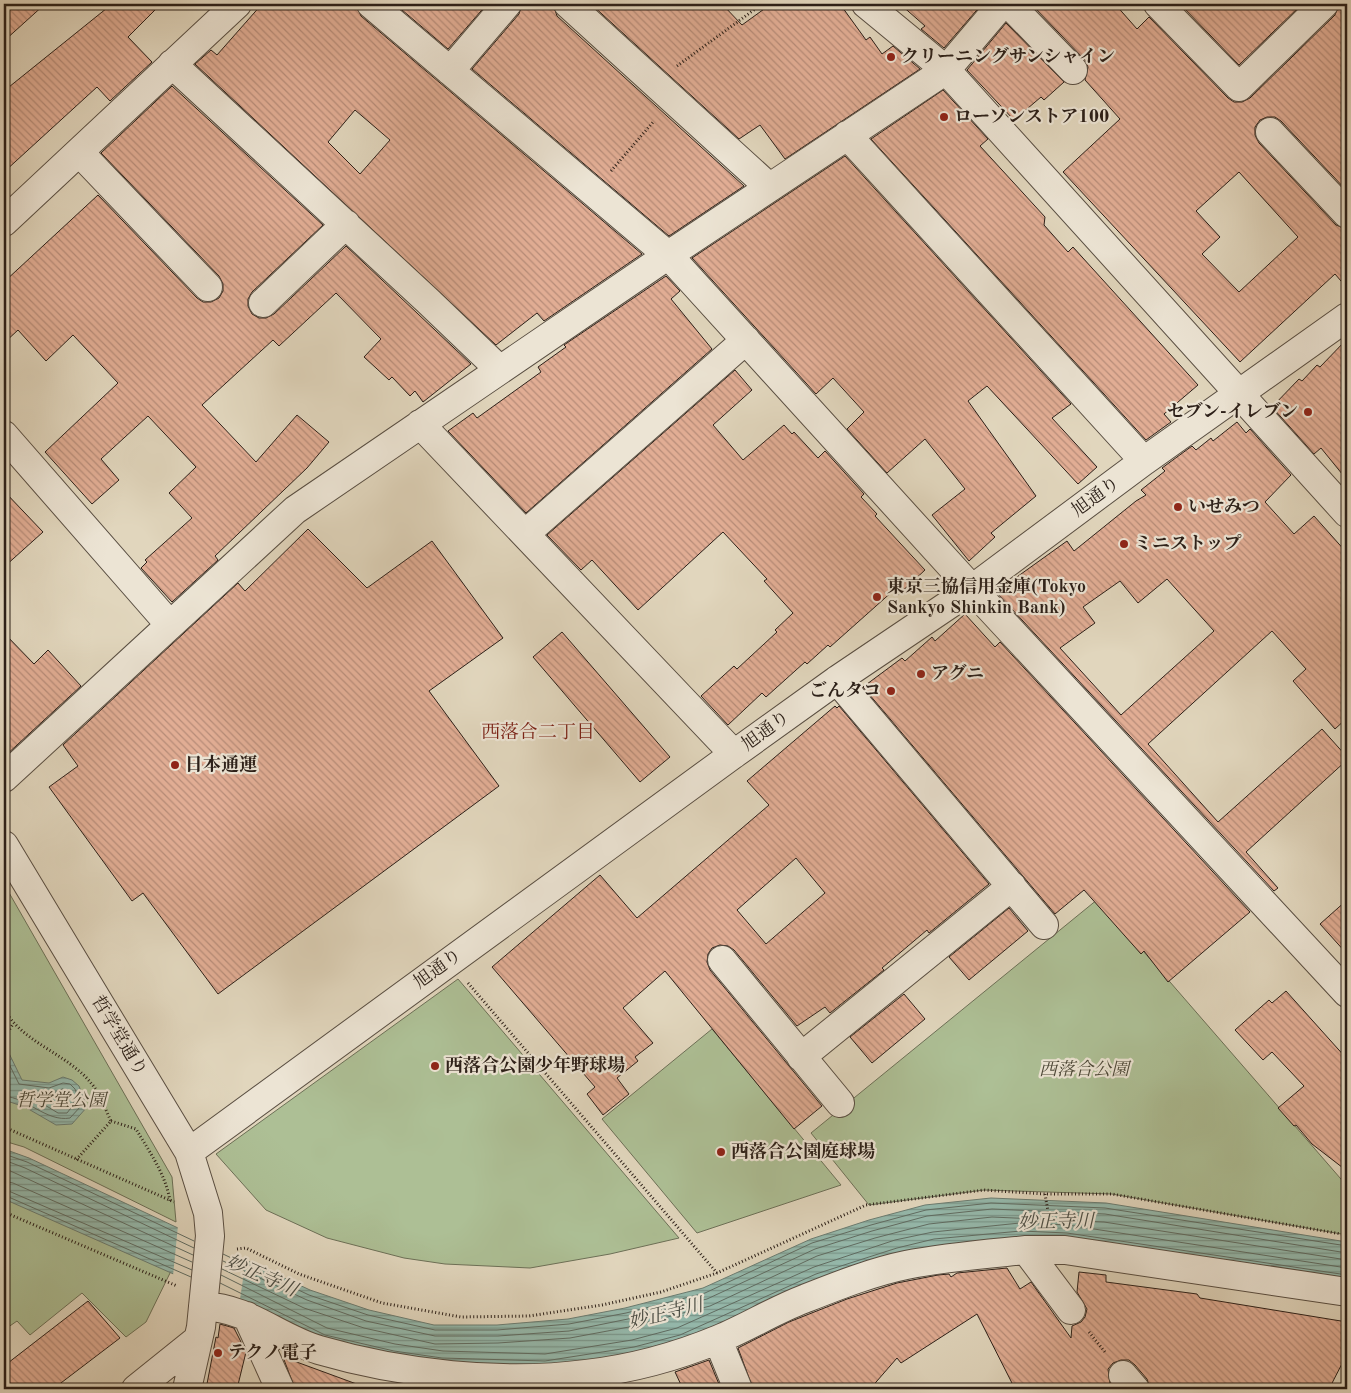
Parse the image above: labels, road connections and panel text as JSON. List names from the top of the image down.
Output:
{
  "streets": {
    "street": ["旭通り", "哲学堂通り"]
  },
  "crossings": [
    ["旭通り", "哲学堂通り"]
  ],
  "districts": ["西落合二丁目"],
  "water": ["妙正寺川"],
  "parks": ["西落合公園", "哲学堂公園"],
  "places": [
    "クリーニングサンシャイン",
    "ローソンストア100",
    "セブン-イレブン",
    "いせみつ",
    "ミニストップ",
    "東京三協信用金庫(Tokyo Sankyo Shinkin Bank)",
    "アグニ",
    "ごんタコ",
    "日本通運",
    "西落合公園少年野球場",
    "西落合公園庭球場",
    "テクノ電子"
  ]
}
